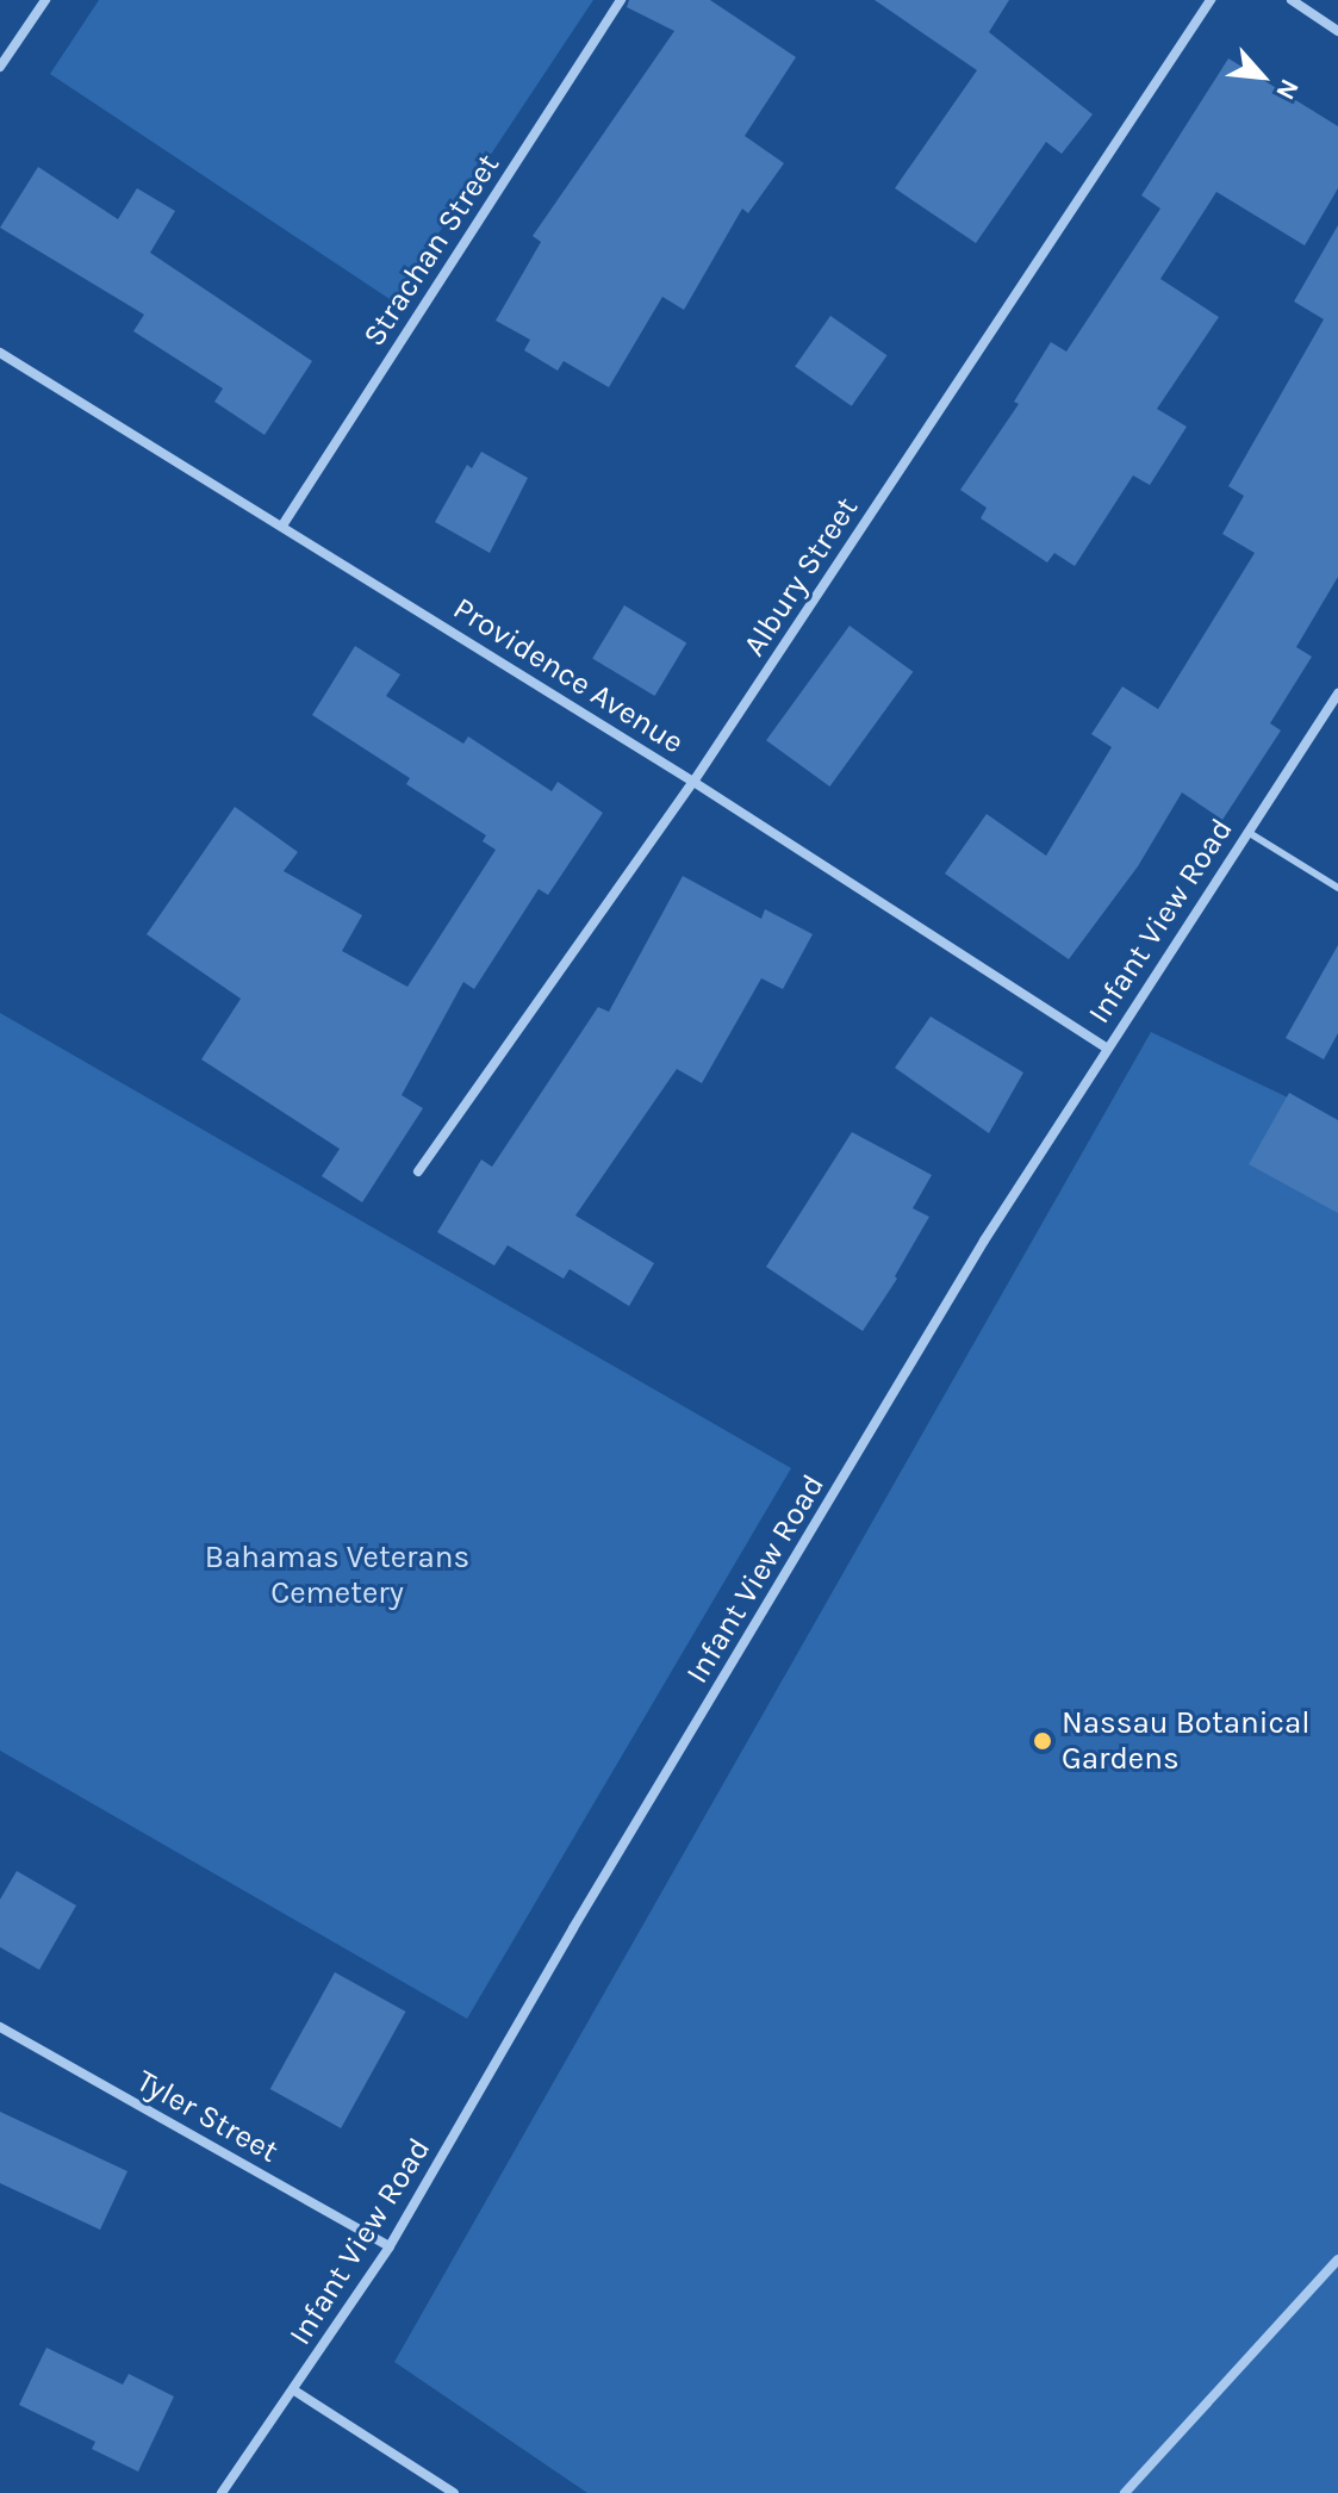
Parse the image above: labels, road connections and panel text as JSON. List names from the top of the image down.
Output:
{
  "streets": {
    "street": [
      "Strachan Street",
      "Albury Street",
      "Providence Avenue",
      "Infant View Road",
      "Tyler Street"
    ]
  },
  "crossings": [
    ["Strachan Street", "Providence Avenue"],
    ["Albury Street", "Providence Avenue"],
    ["Providence Avenue", "Infant View Road"],
    ["Infant View Road", "Tyler Street"]
  ],
  "parks": ["Bahamas Veterans Cemetery"],
  "places": ["Nassau Botanical Gardens"],
  "north": "bottom right"
}
